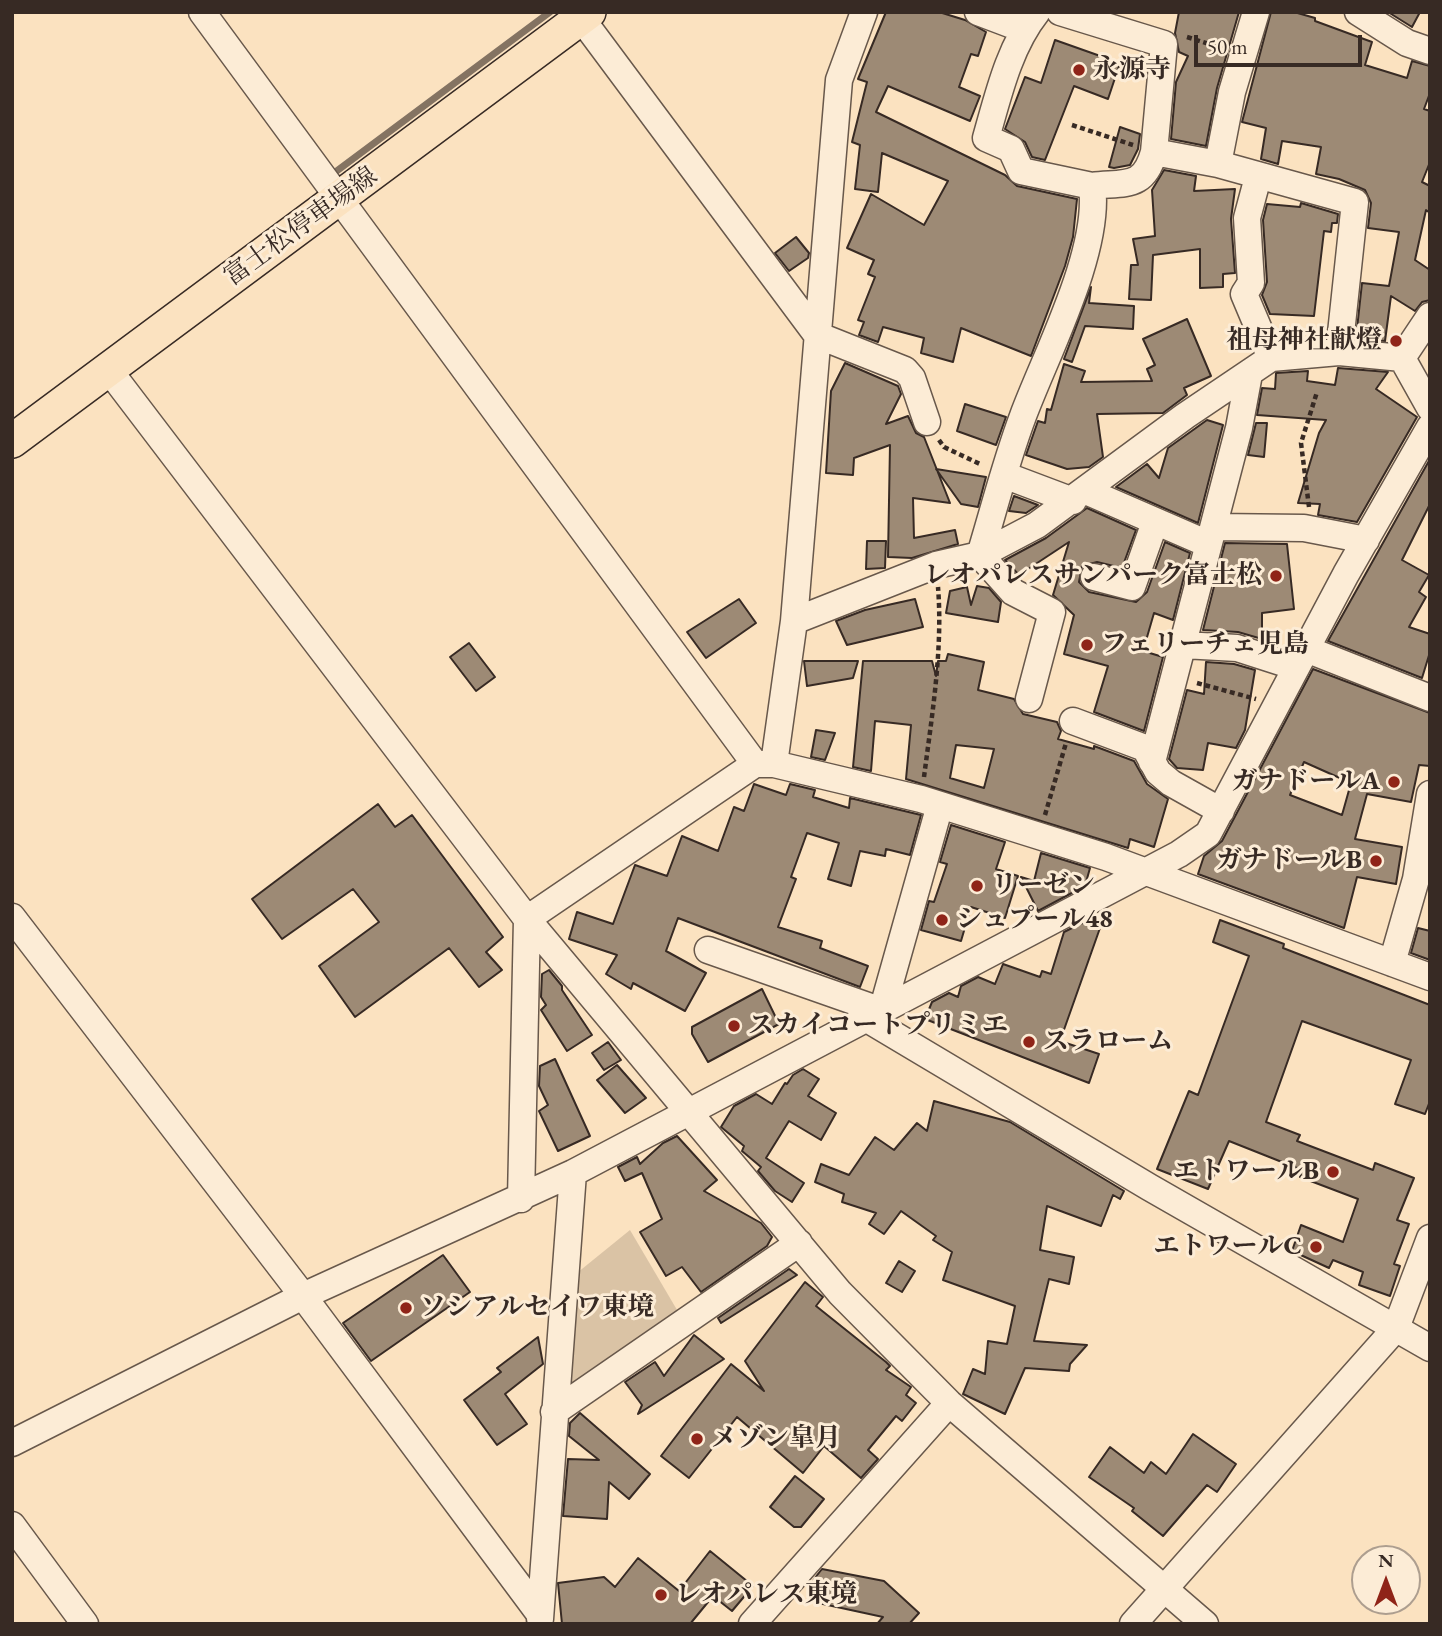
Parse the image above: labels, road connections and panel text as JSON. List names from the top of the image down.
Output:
{
  "streets": {
    "main road": ["富士松停車場線"]
  },
  "places": [
    "永源寺",
    "祖母神社献燈",
    "レオパレスサンパーク富士松",
    "フェリーチェ児島",
    "ガナドールA",
    "ガナドールB",
    "リーゼン",
    "シュプール48",
    "スカイコートプリミエ",
    "スラローム",
    "エトワールB",
    "エトワールC",
    "ソシアルセイワ東境",
    "メゾン皐月",
    "レオパレス東境"
  ],
  "scale_bar": "50 m",
  "north": "top"
}
